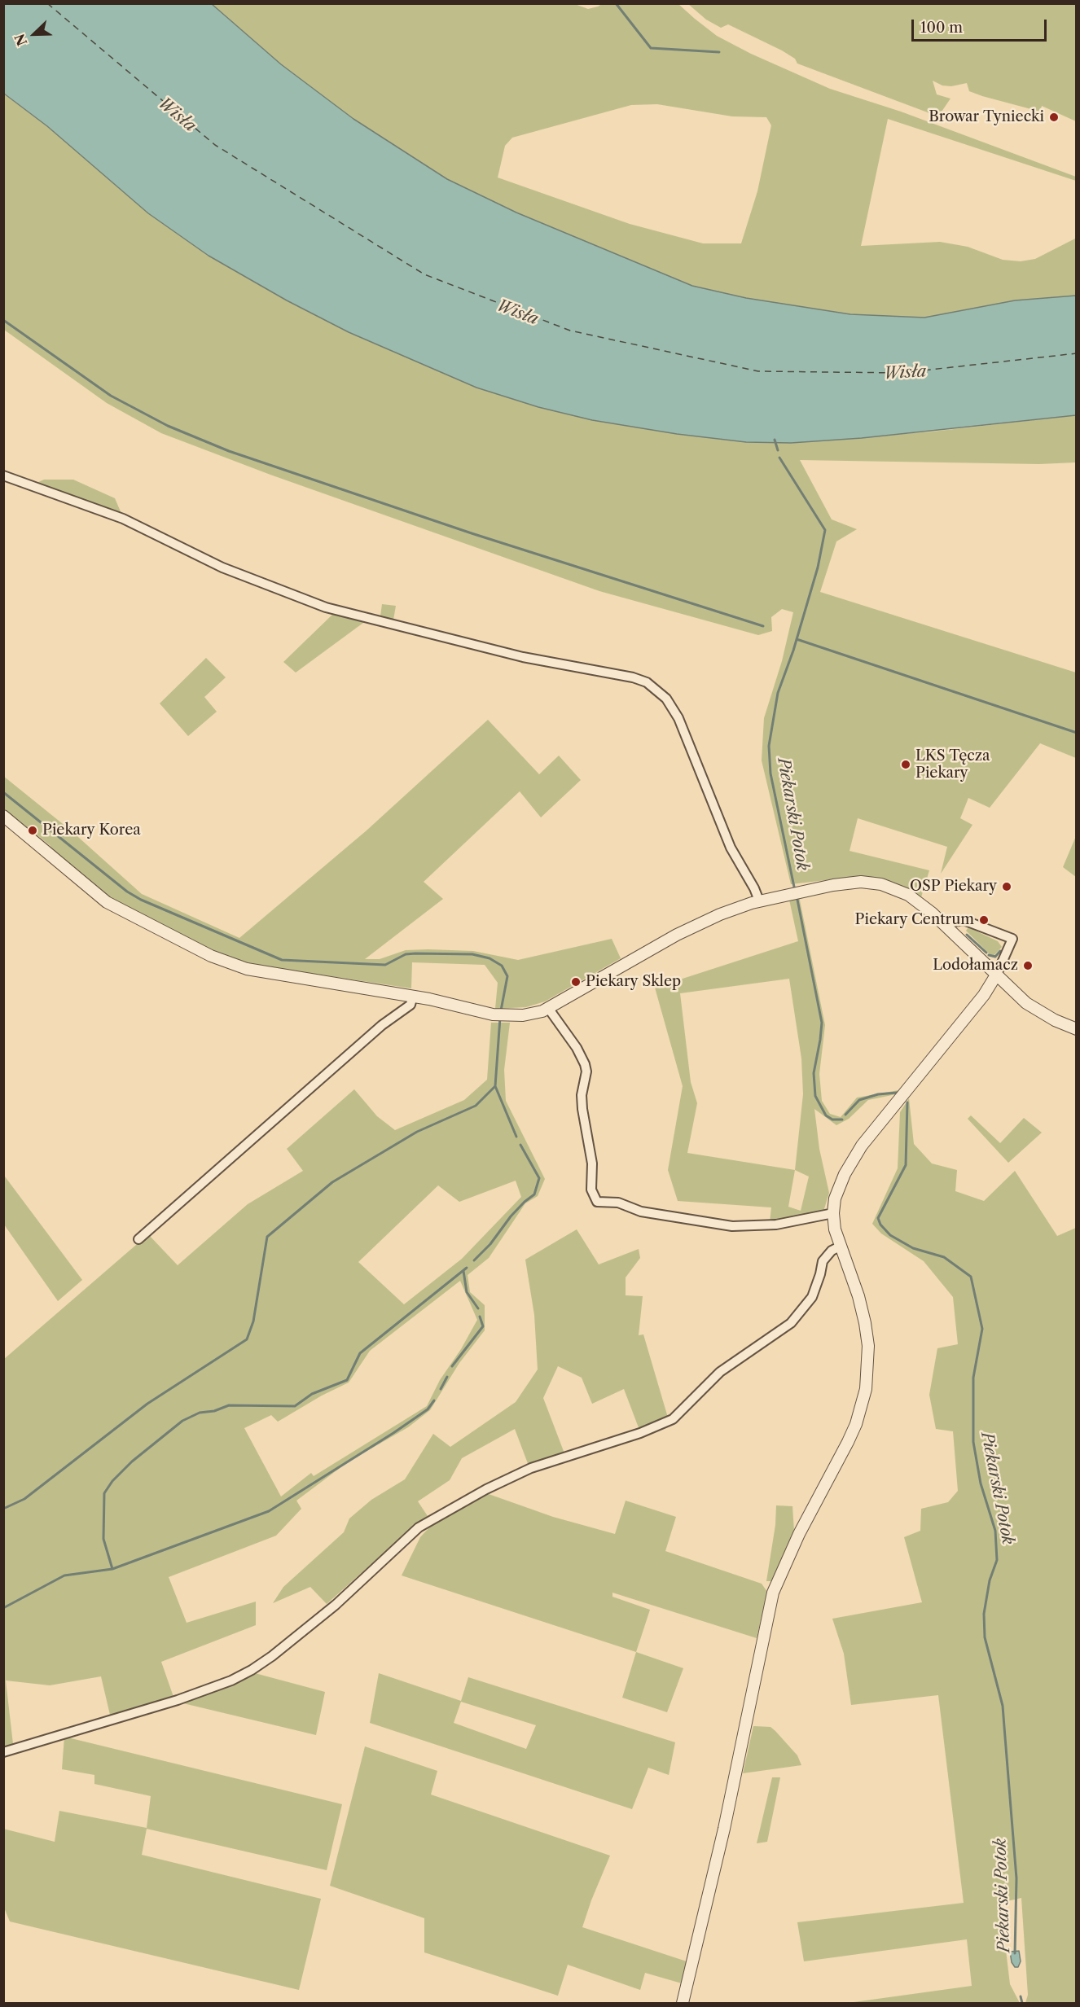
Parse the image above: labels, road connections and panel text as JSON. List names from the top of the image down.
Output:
{
  "water": ["Wisła", "Piekarski Potok"],
  "places": [
    "Browar Tyniecki",
    "LKS Tęcza Piekary",
    "Piekary Korea",
    "OSP Piekary",
    "Piekary Centrum",
    "Lodołamacz",
    "Piekary Sklep"
  ],
  "scale_bar": "100 m",
  "north": "bottom left"
}
